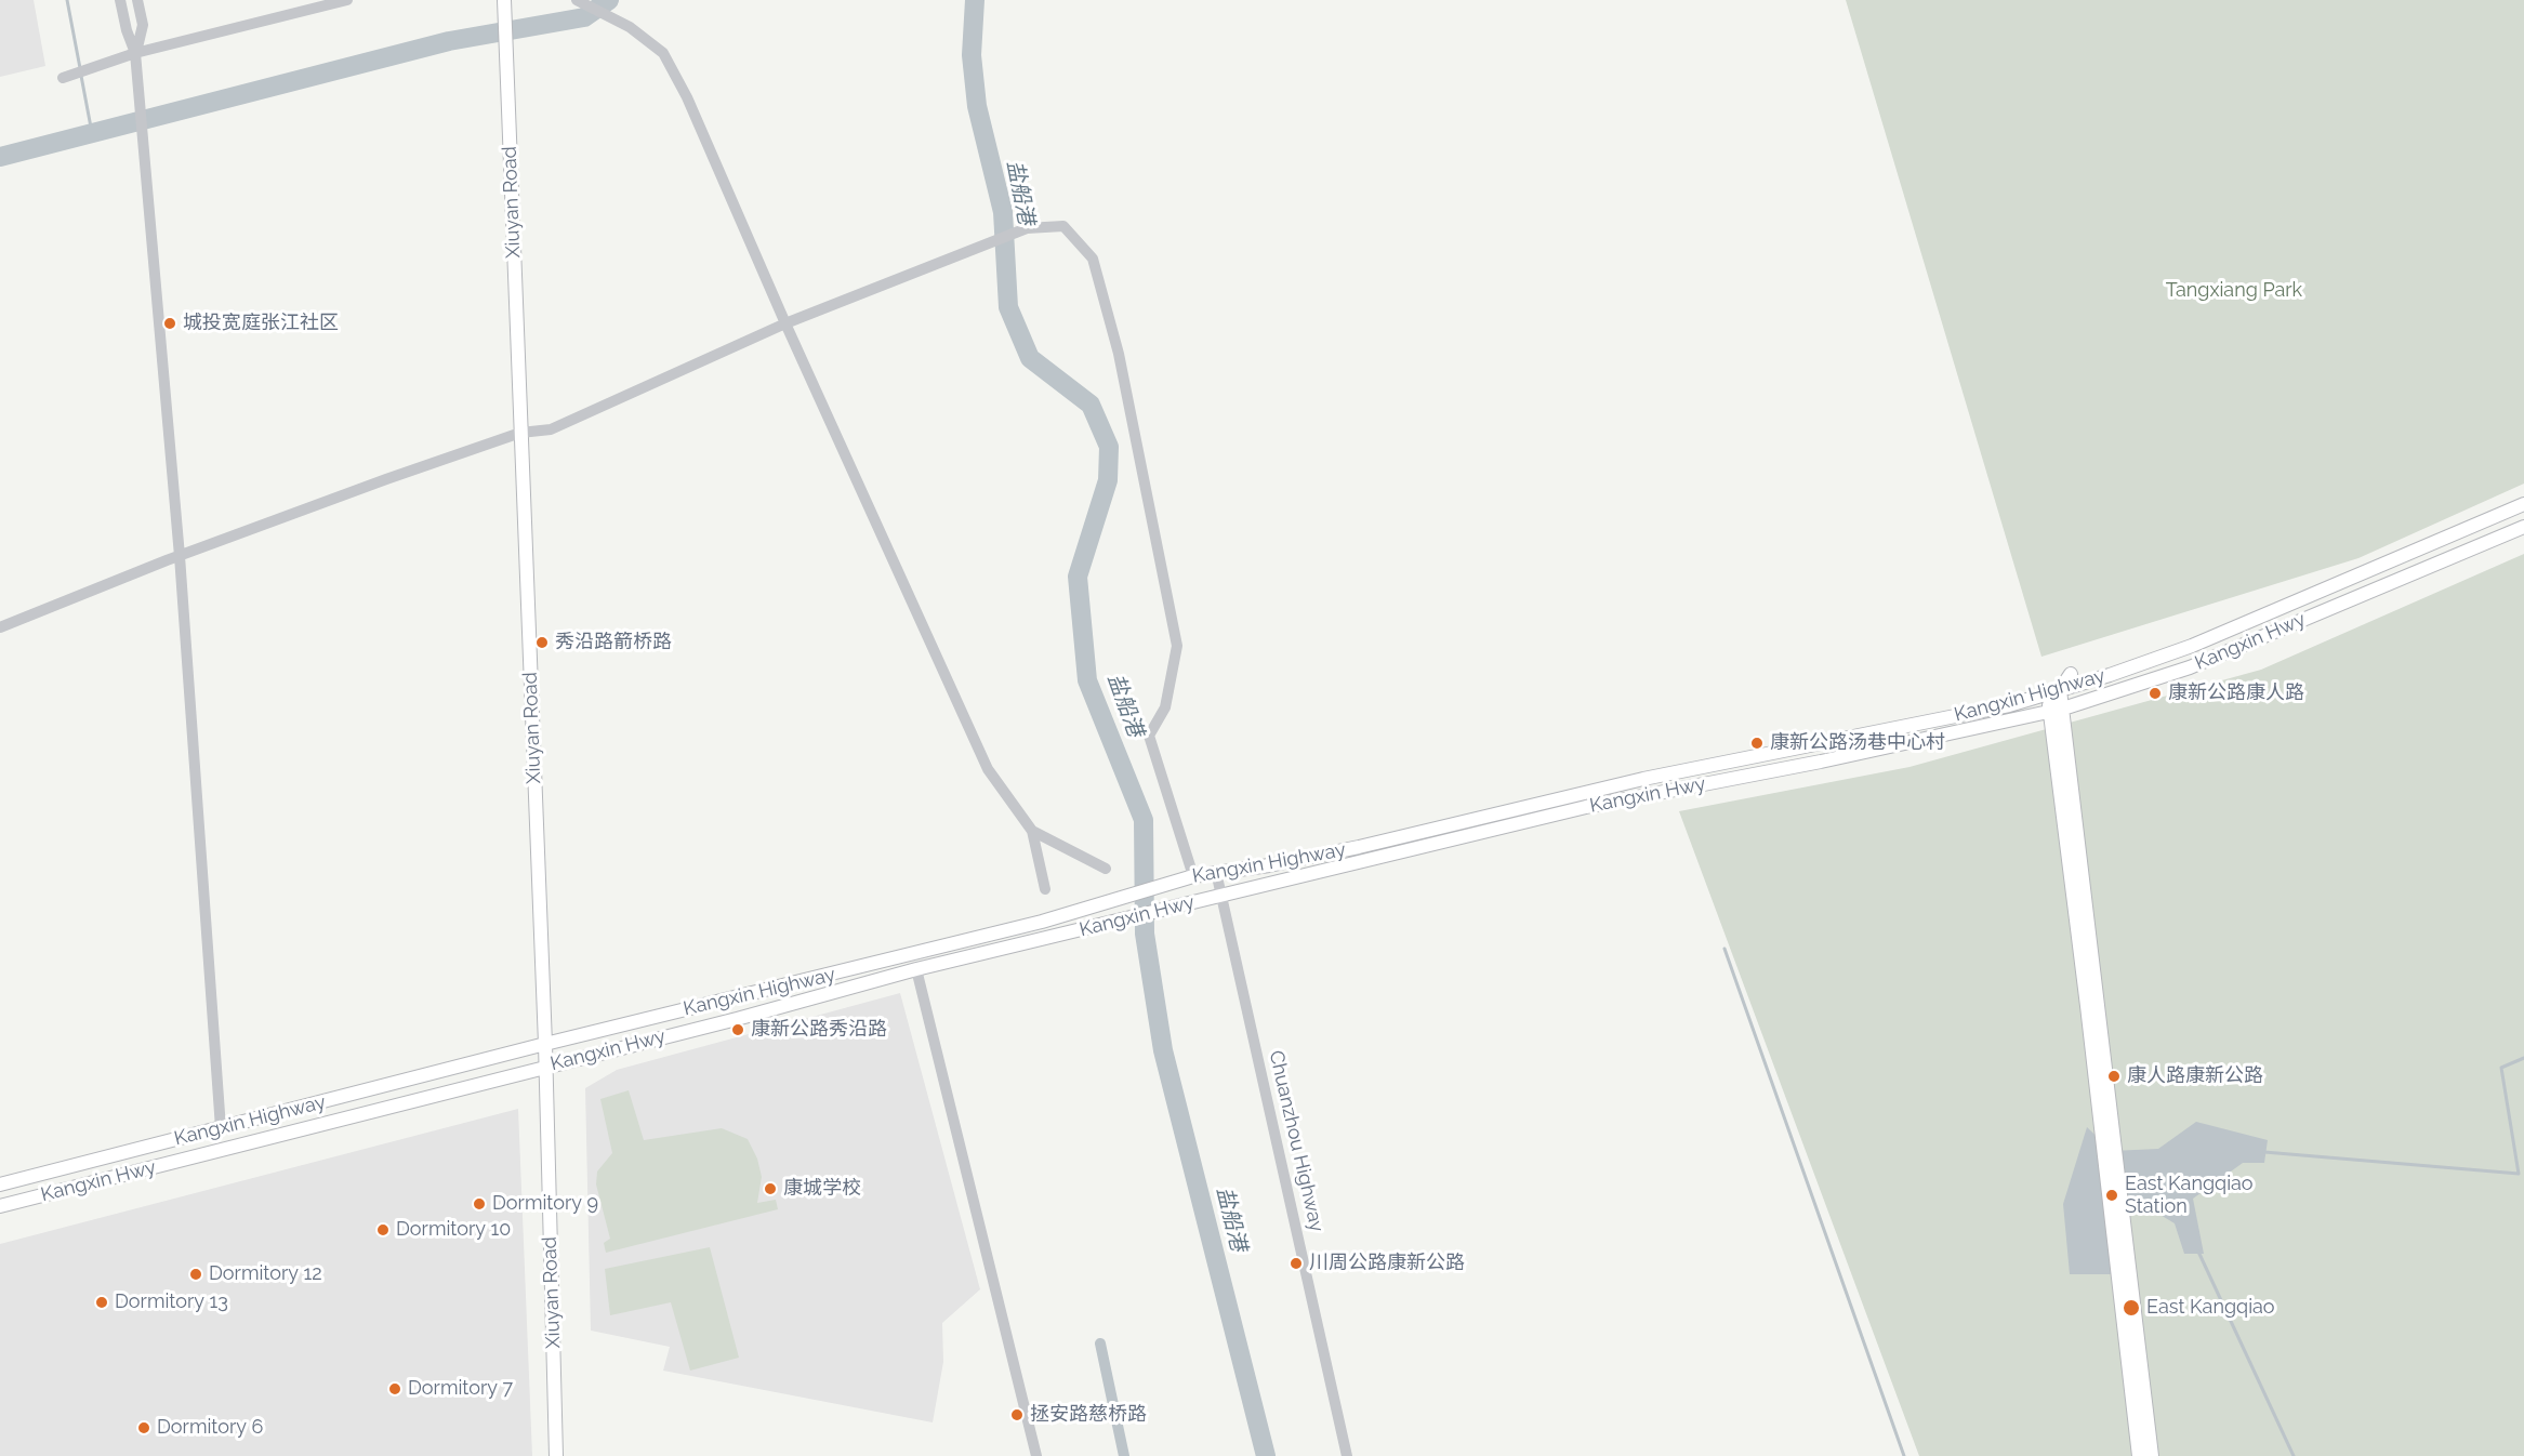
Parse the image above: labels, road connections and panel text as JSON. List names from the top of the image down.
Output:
{
  "streets": {
    "main road": ["Xiuyan Road", "Kangxin Hwy", "Kangxin Highway"],
    "street": ["Chuanzhou Highway"]
  },
  "crossings": [
    ["Xiuyan Road", "Kangxin Hwy"],
    ["Xiuyan Road", "Kangxin Highway"],
    ["Kangxin Hwy", "Chuanzhou Highway"],
    ["Kangxin Highway", "Chuanzhou Highway"]
  ],
  "water": ["盐船港"],
  "parks": ["Tangxiang Park"],
  "places": [
    "城投宽庭张江社区",
    "秀沿路箭桥路",
    "康新公路康人路",
    "康新公路汤巷中心村",
    "康新公路秀沿路",
    "康人路康新公路",
    "康城学校",
    "East Kangqiao Station",
    "Dormitory 9",
    "Dormitory 10",
    "川周公路康新公路",
    "Dormitory 12",
    "Dormitory 13",
    "East Kangqiao",
    "Dormitory 7",
    "拯安路慈桥路",
    "Dormitory 6"
  ]
}
